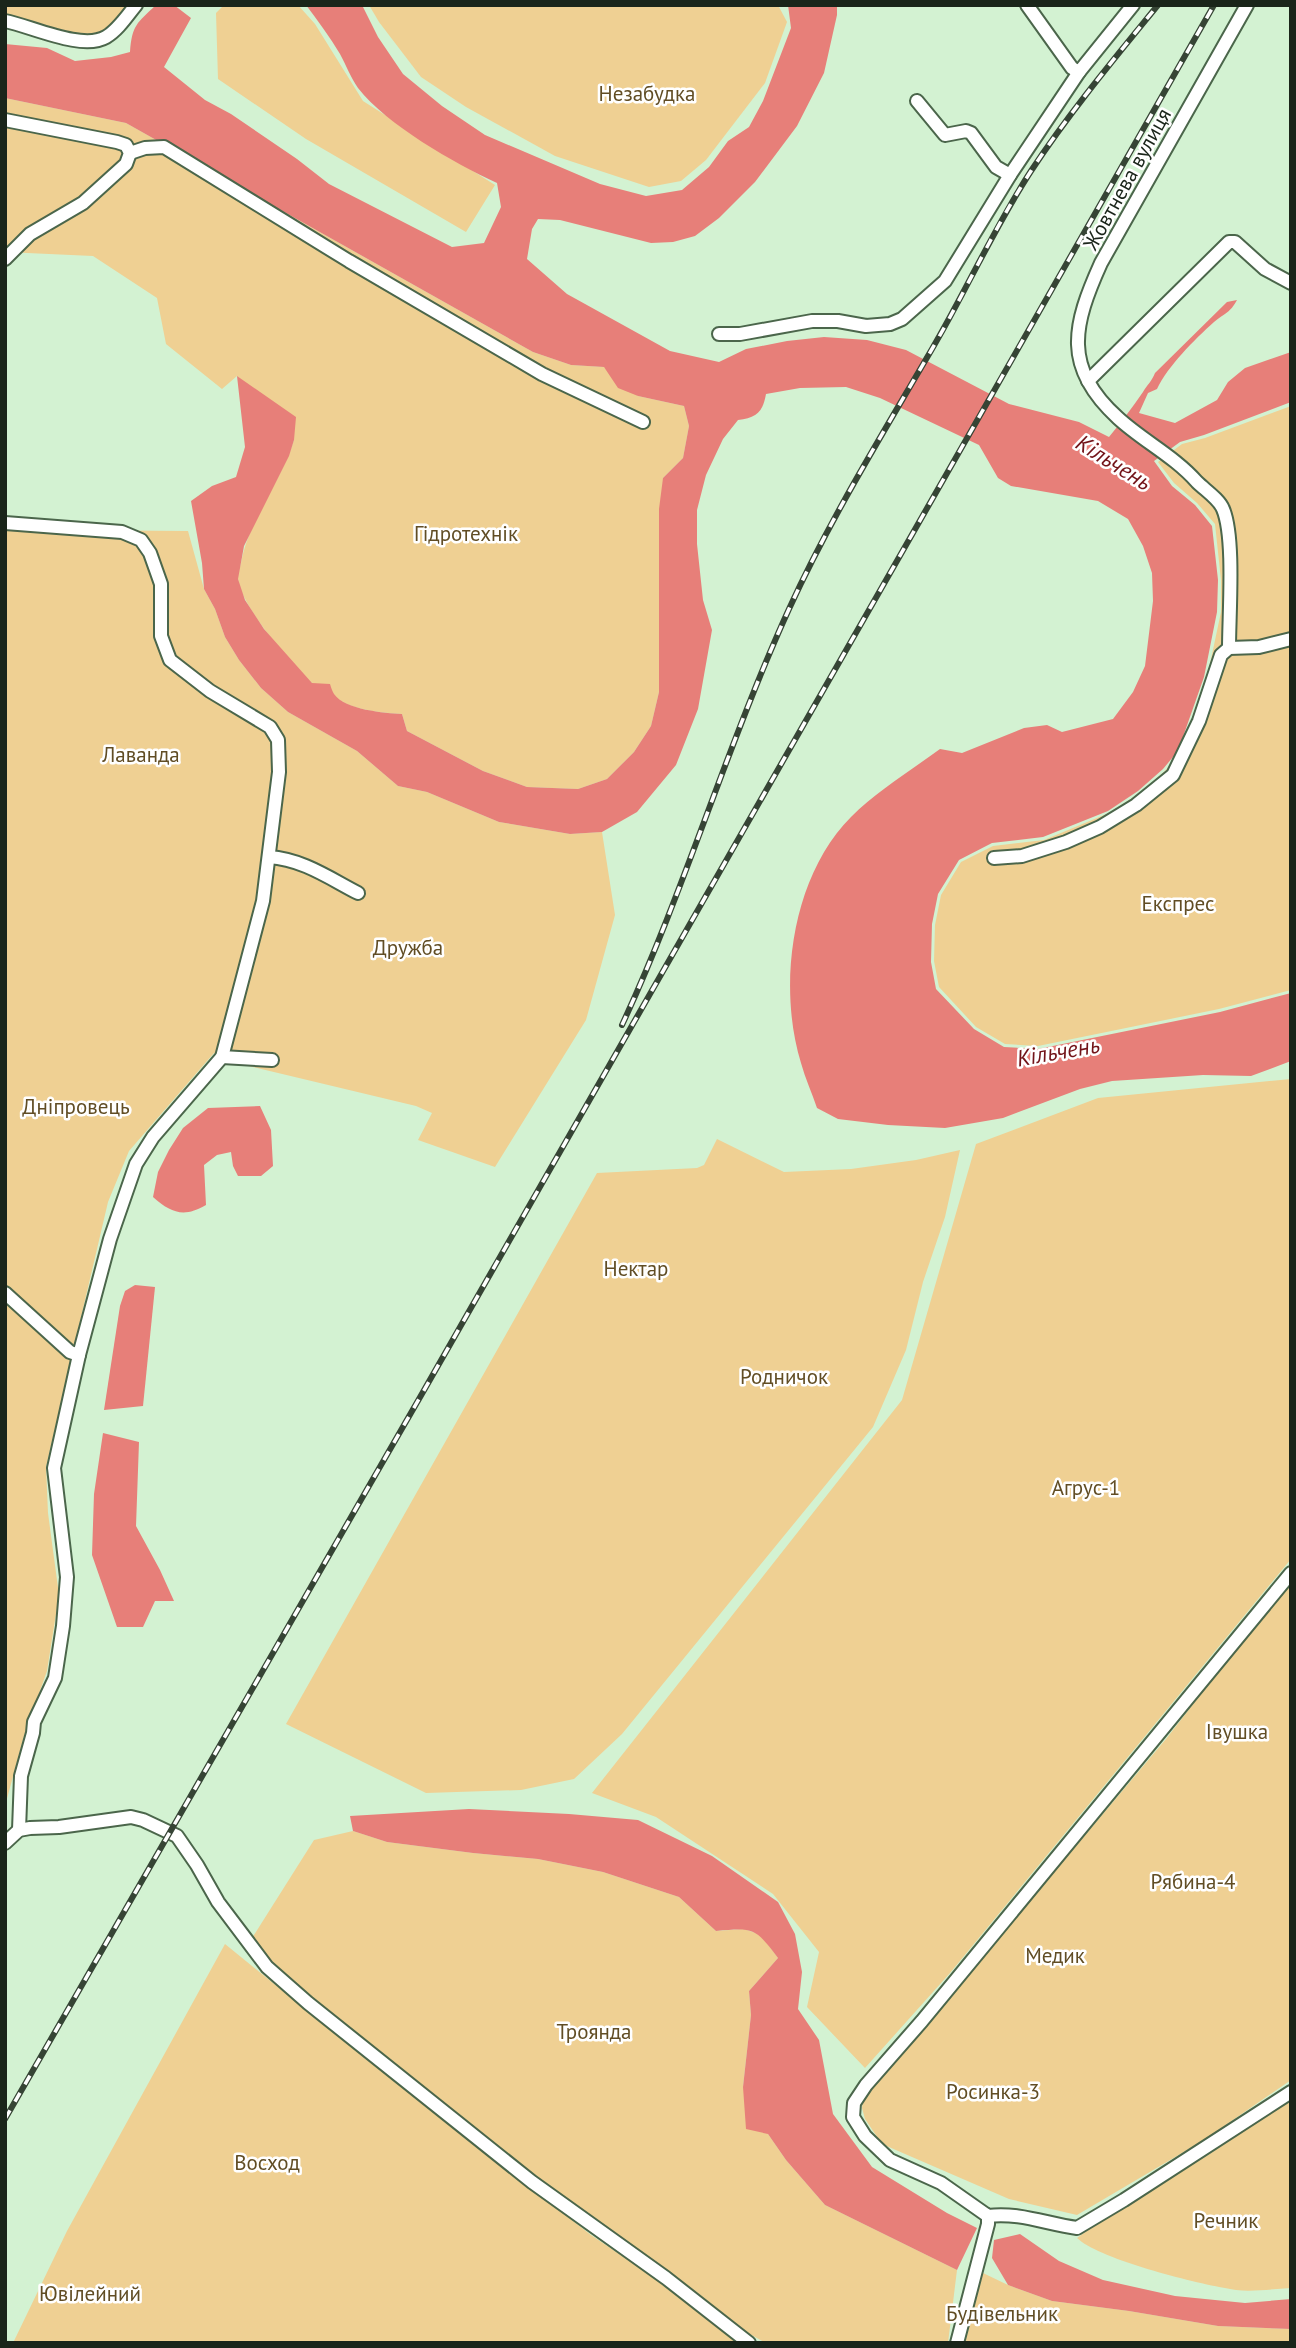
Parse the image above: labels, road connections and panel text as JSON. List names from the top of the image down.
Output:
{
  "streets": {
    "street": ["Жовтнева вулиця"]
  },
  "water": ["Кільчень"],
  "parks": [
    "Незабудка",
    "Гідротехнік",
    "Лаванда",
    "Експрес",
    "Дружба",
    "Дніпровець",
    "Нектар",
    "Родничок",
    "Агрус-1",
    "Івушка",
    "Рябина-4",
    "Медик",
    "Троянда",
    "Росинка-3",
    "Восход",
    "Речник",
    "Ювілейний",
    "Будівельник"
  ]
}
